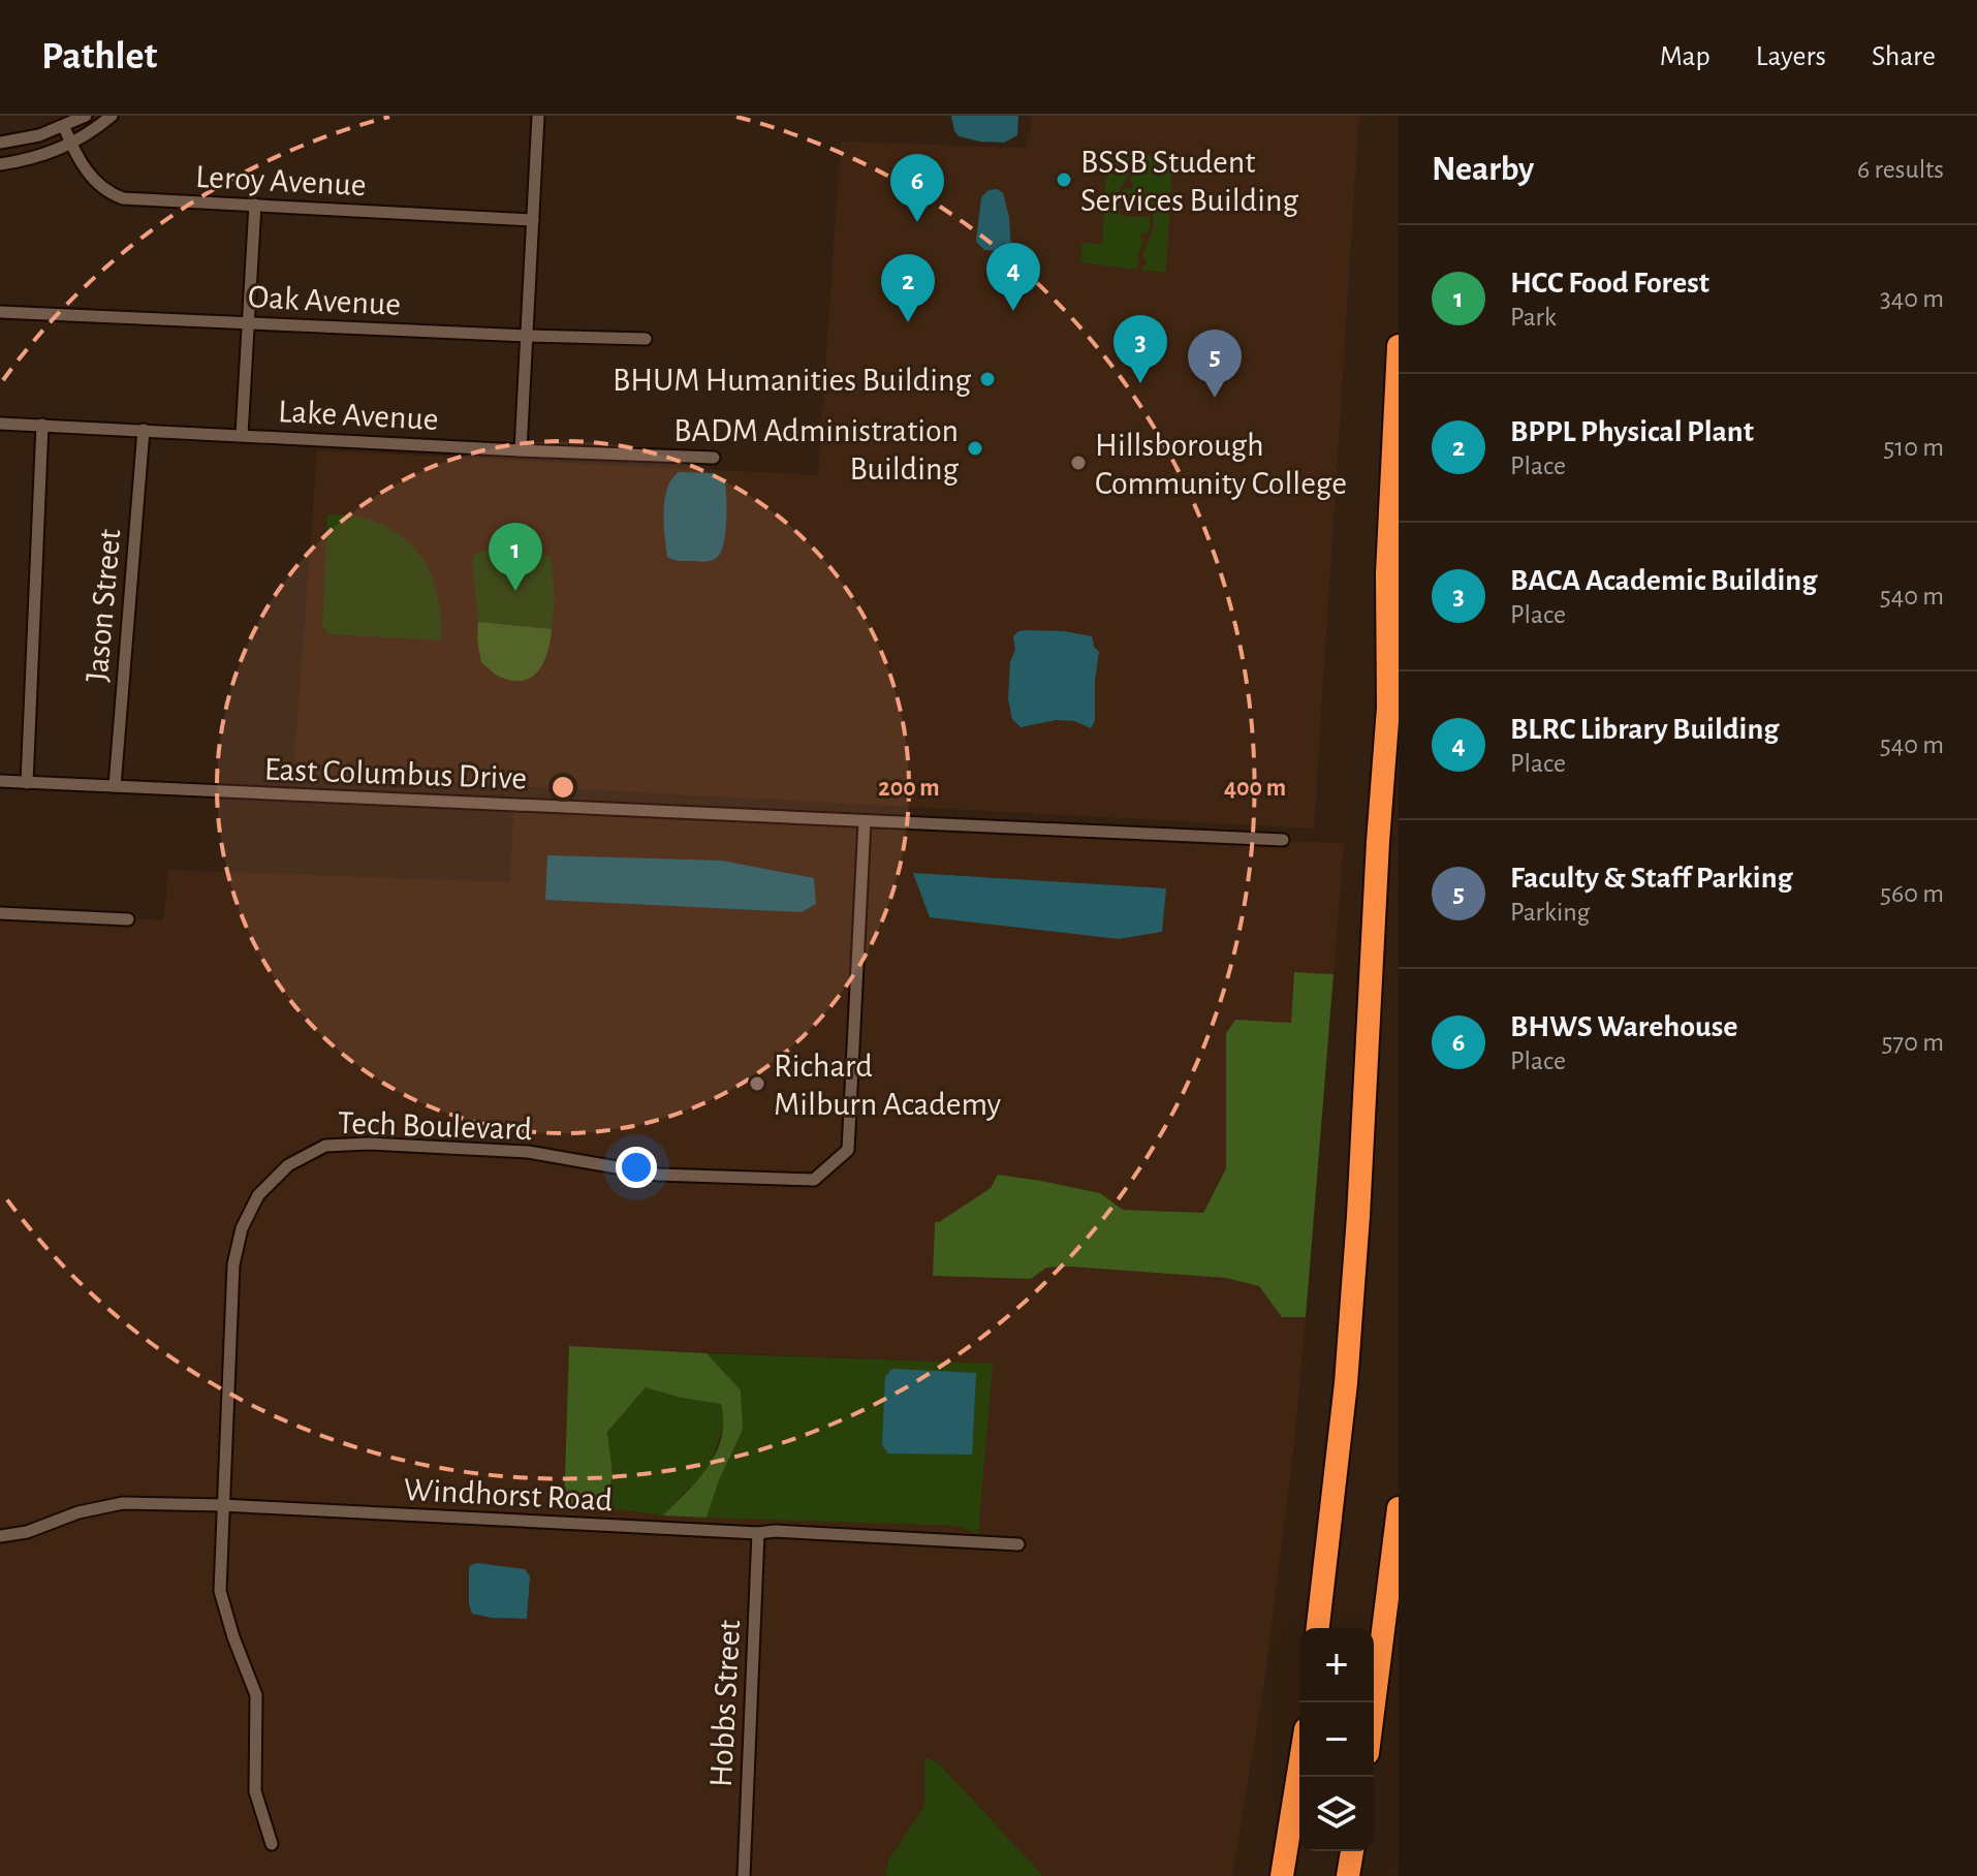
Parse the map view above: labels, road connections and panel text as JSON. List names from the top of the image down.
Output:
{
  "streets": {
    "street": [
      "Leroy Avenue",
      "Oak Avenue",
      "Lake Avenue",
      "Jason Street",
      "East Columbus Drive",
      "Tech Boulevard",
      "Windhorst Road",
      "Hobbs Street"
    ]
  },
  "crossings": [
    ["Lake Avenue", "Jason Street"],
    ["Jason Street", "East Columbus Drive"],
    ["East Columbus Drive", "Tech Boulevard"],
    ["Tech Boulevard", "Windhorst Road"],
    ["Windhorst Road", "Hobbs Street"]
  ],
  "places": [
    "BSSB Student Services Building",
    "BHUM Humanities Building",
    "BADM Administration Building",
    "Hillsborough Community College",
    "Richard Milburn Academy"
  ],
  "page": {
    "header": "Pathlet",
    "nav": ["Map", "Layers", "Share"],
    "heading": ["Nearby", "6 results"],
    "pins": [
      "6",
      "4",
      "2",
      "3",
      "5",
      "1"
    ],
    "list": [
      {
        "mark": "1",
        "name": "HCC Food Forest",
        "note": "Park",
        "value": "340 m"
      },
      {
        "mark": "2",
        "name": "BPPL Physical Plant",
        "note": "Place",
        "value": "510 m"
      },
      {
        "mark": "3",
        "name": "BACA Academic Building",
        "note": "Place",
        "value": "540 m"
      },
      {
        "mark": "4",
        "name": "BLRC Library Building",
        "note": "Place",
        "value": "540 m"
      },
      {
        "mark": "5",
        "name": "Faculty & Staff Parking",
        "note": "Parking",
        "value": "560 m"
      },
      {
        "mark": "6",
        "name": "BHWS Warehouse",
        "note": "Place",
        "value": "570 m"
      }
    ],
    "map_buttons": ["+", "−"]
  },
  "rings": ["200 m", "400 m"]
}
